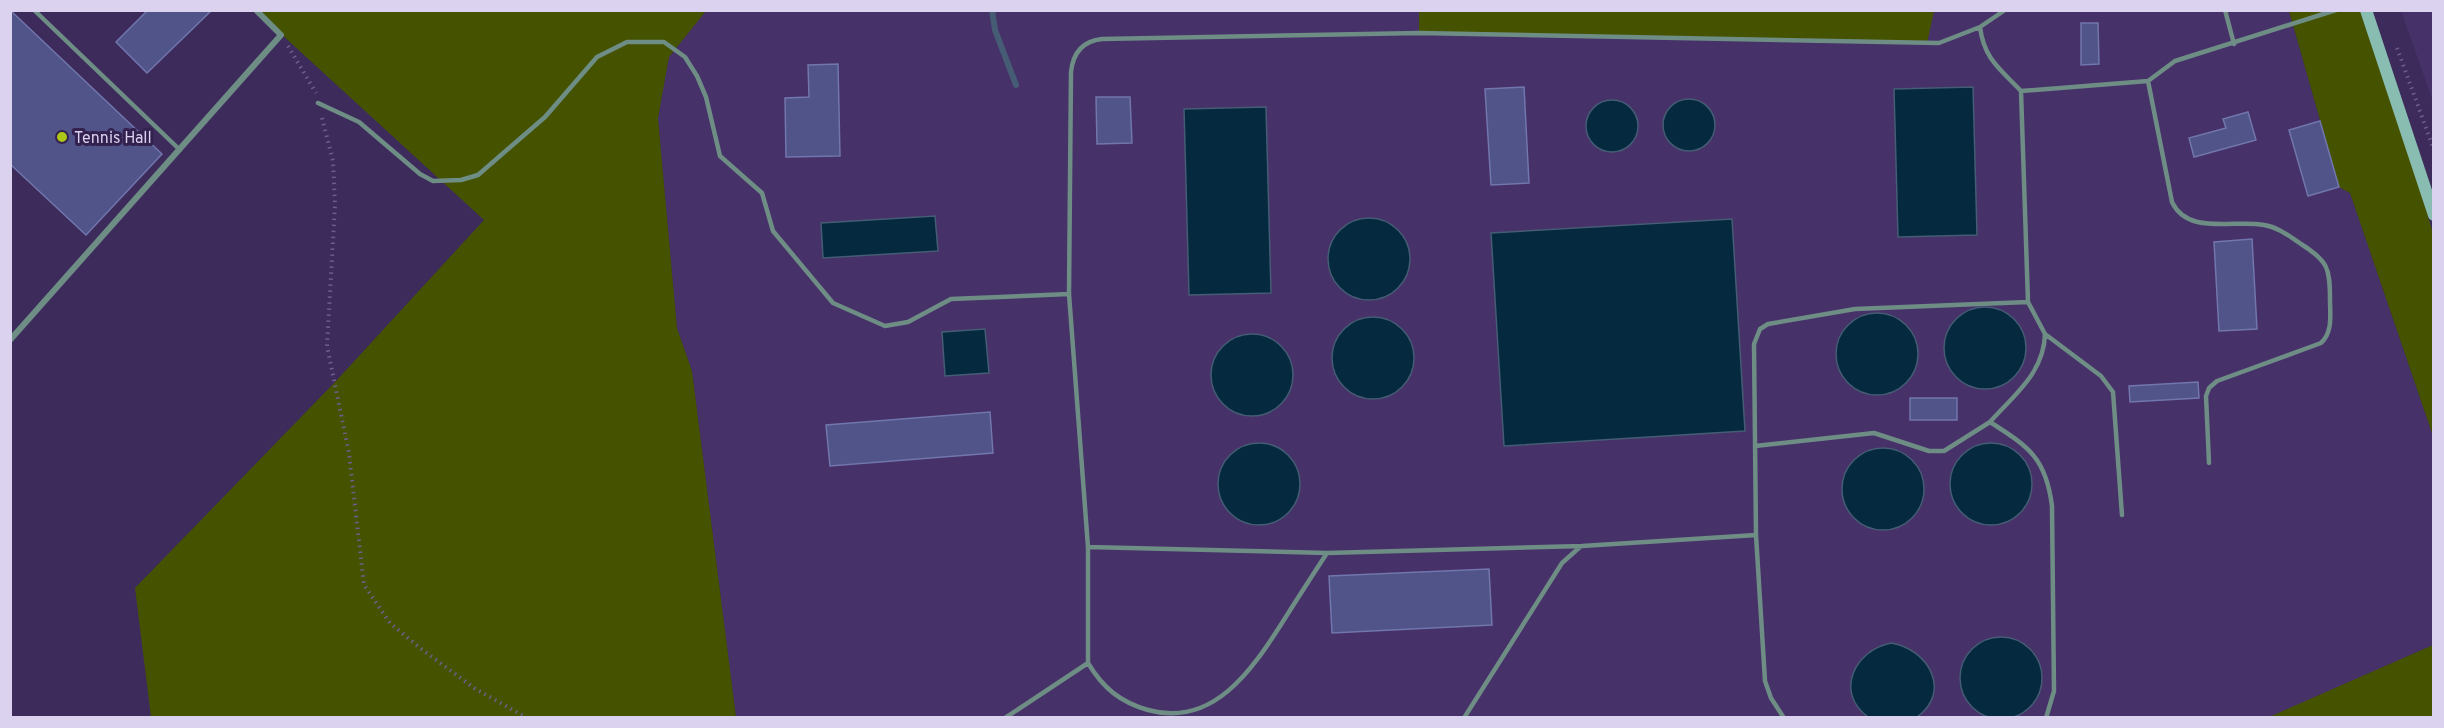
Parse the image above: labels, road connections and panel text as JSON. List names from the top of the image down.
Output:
{
  "places": ["Tennis Hall"]
}
